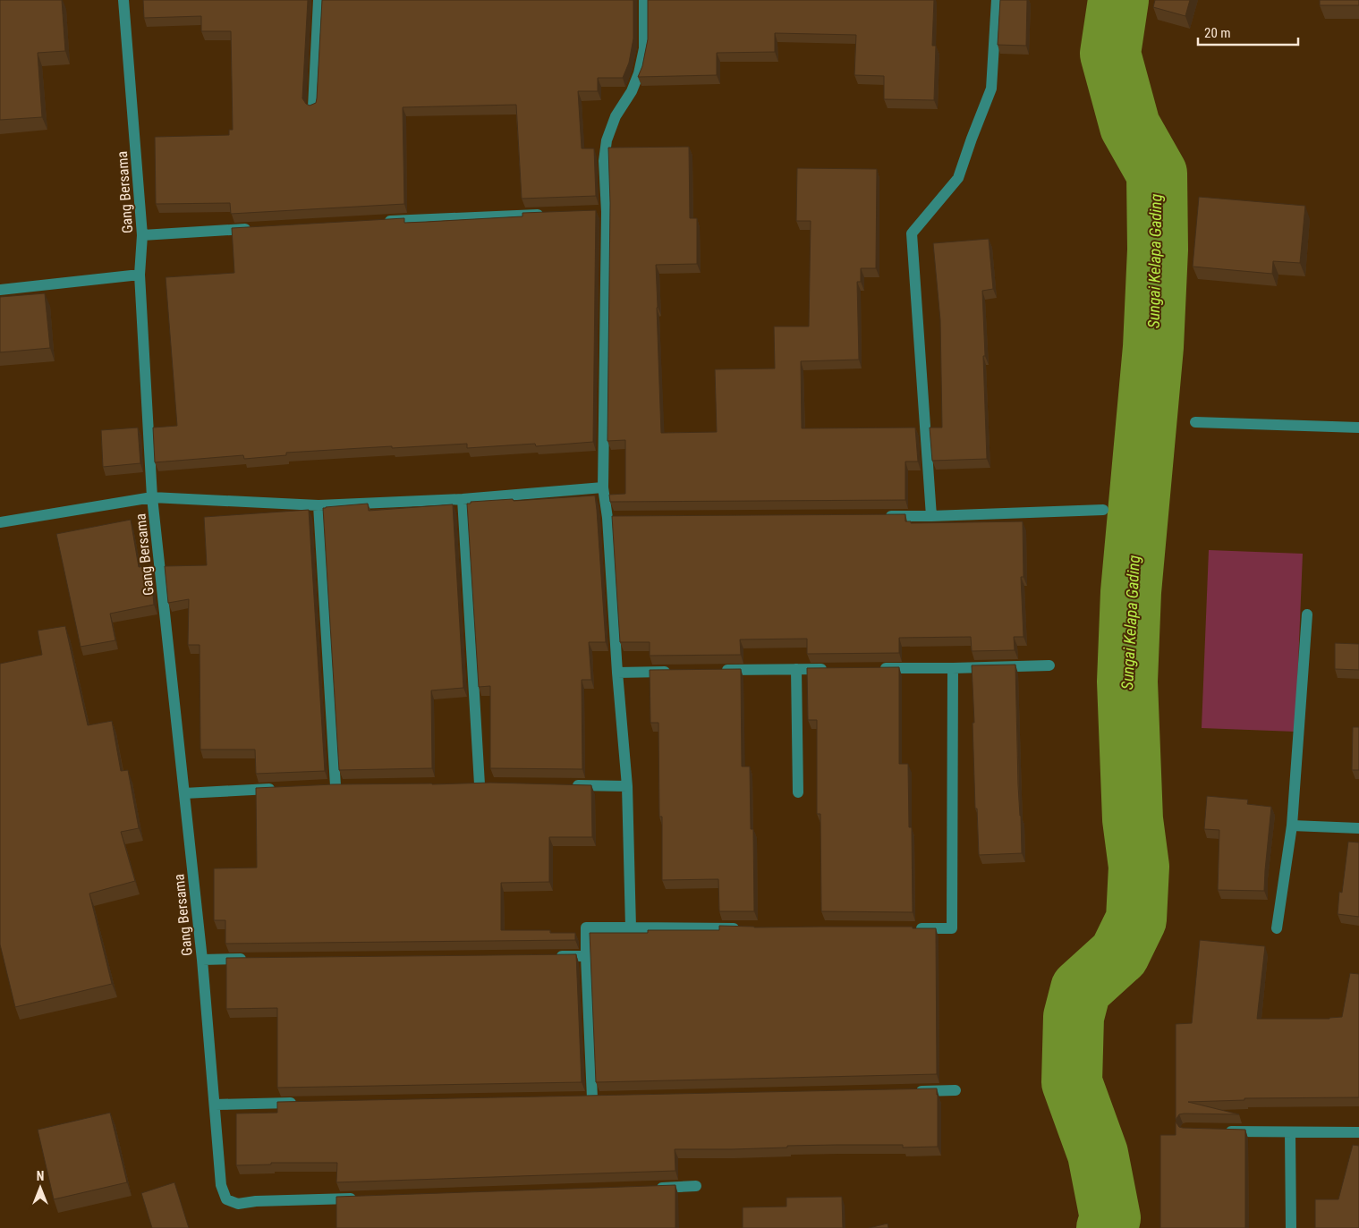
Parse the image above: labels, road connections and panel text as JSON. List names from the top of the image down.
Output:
{
  "streets": {
    "street": ["Gang Bersama"]
  },
  "water": ["Sungai Kelapa Gading"],
  "scale_bar": "20 m",
  "north": "top"
}
